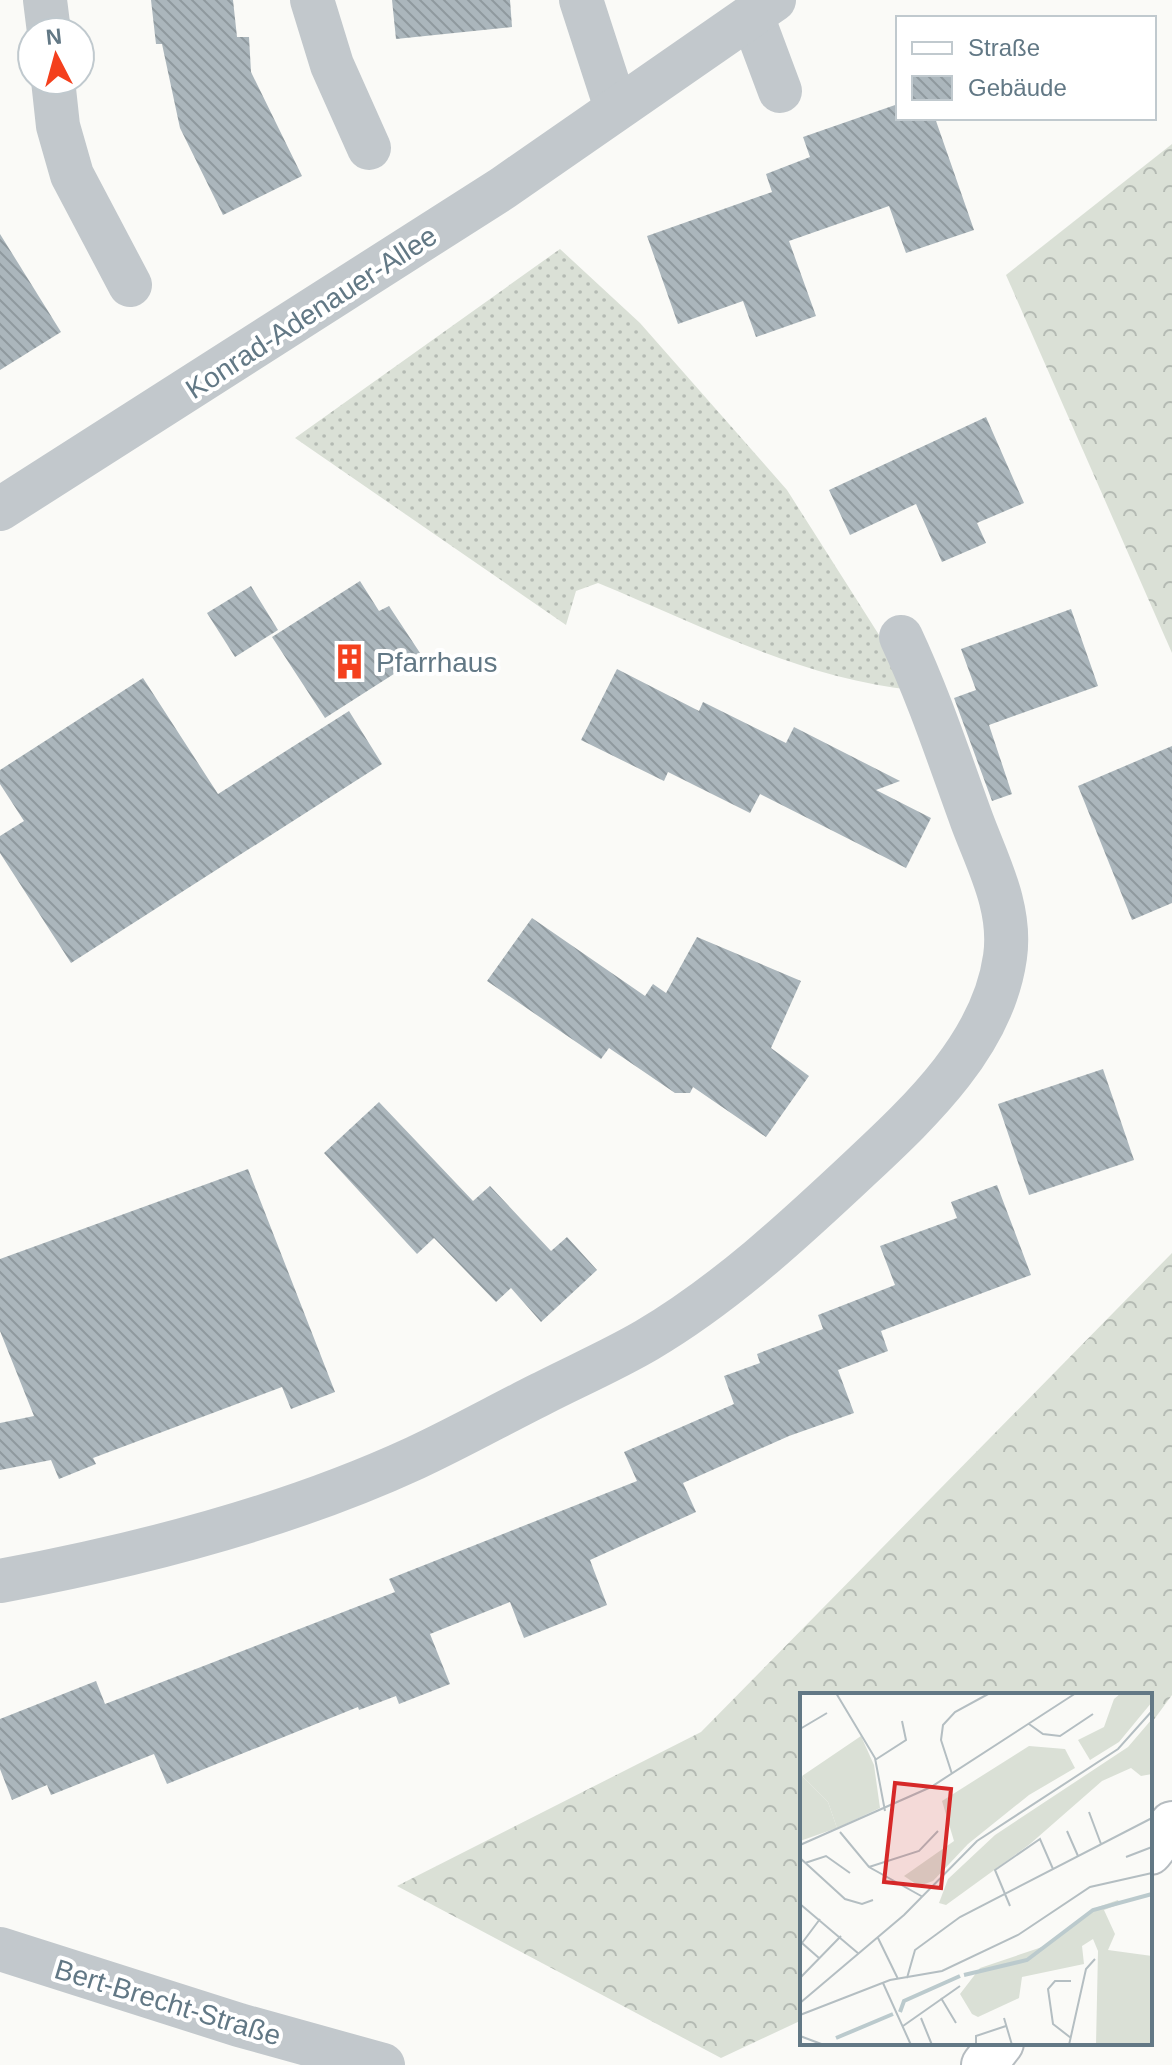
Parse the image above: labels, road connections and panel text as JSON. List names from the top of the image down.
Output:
{
  "streets": {
    "street": ["Konrad-Adenauer-Allee", "Bert-Brecht-Straße"]
  },
  "places": {
    "building": ["Pfarrhaus"]
  },
  "legend": ["Straße", "Gebäude"],
  "north": "top"
}
